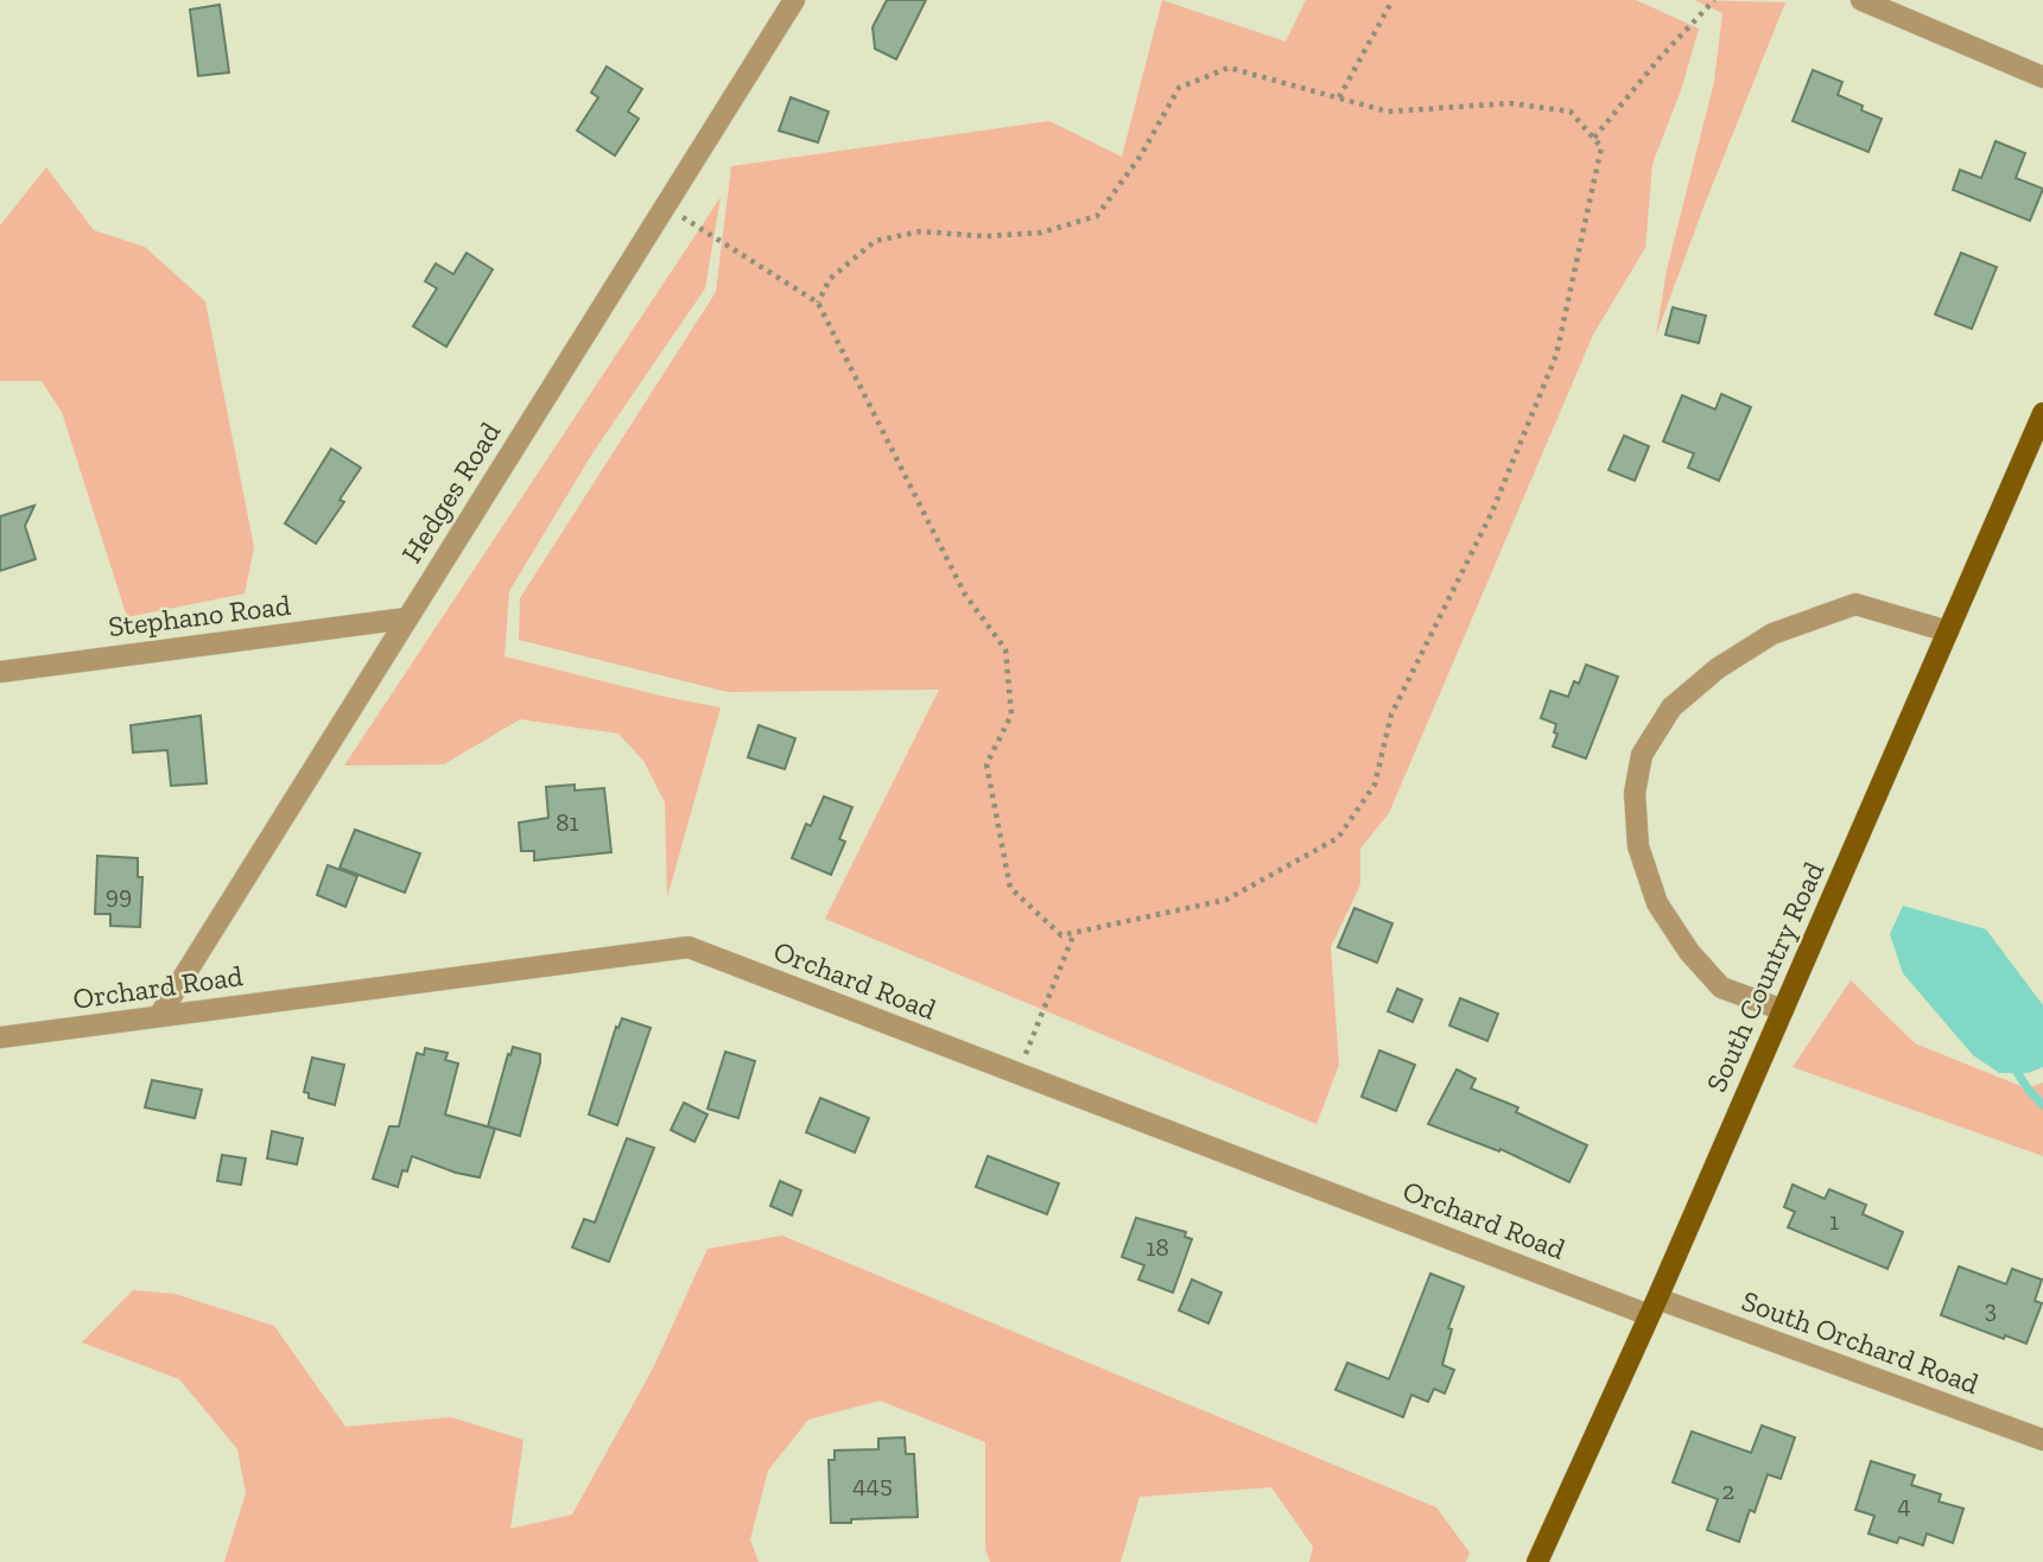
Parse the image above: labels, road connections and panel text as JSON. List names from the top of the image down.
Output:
{
  "streets": {
    "main road": ["South Country Road"],
    "street": [
      "Hedges Road",
      "Stephano Road",
      "Orchard Road",
      "South Orchard Road"
    ]
  },
  "crossings": [
    ["Hedges Road", "Stephano Road"],
    ["Hedges Road", "Orchard Road"],
    ["South Country Road", "Orchard Road"],
    ["South Country Road", "South Orchard Road"],
    ["Orchard Road", "South Orchard Road"]
  ],
  "house_numbers": [
    "81",
    "99",
    "1",
    "18",
    "3",
    "445",
    "2",
    "4"
  ]
}
